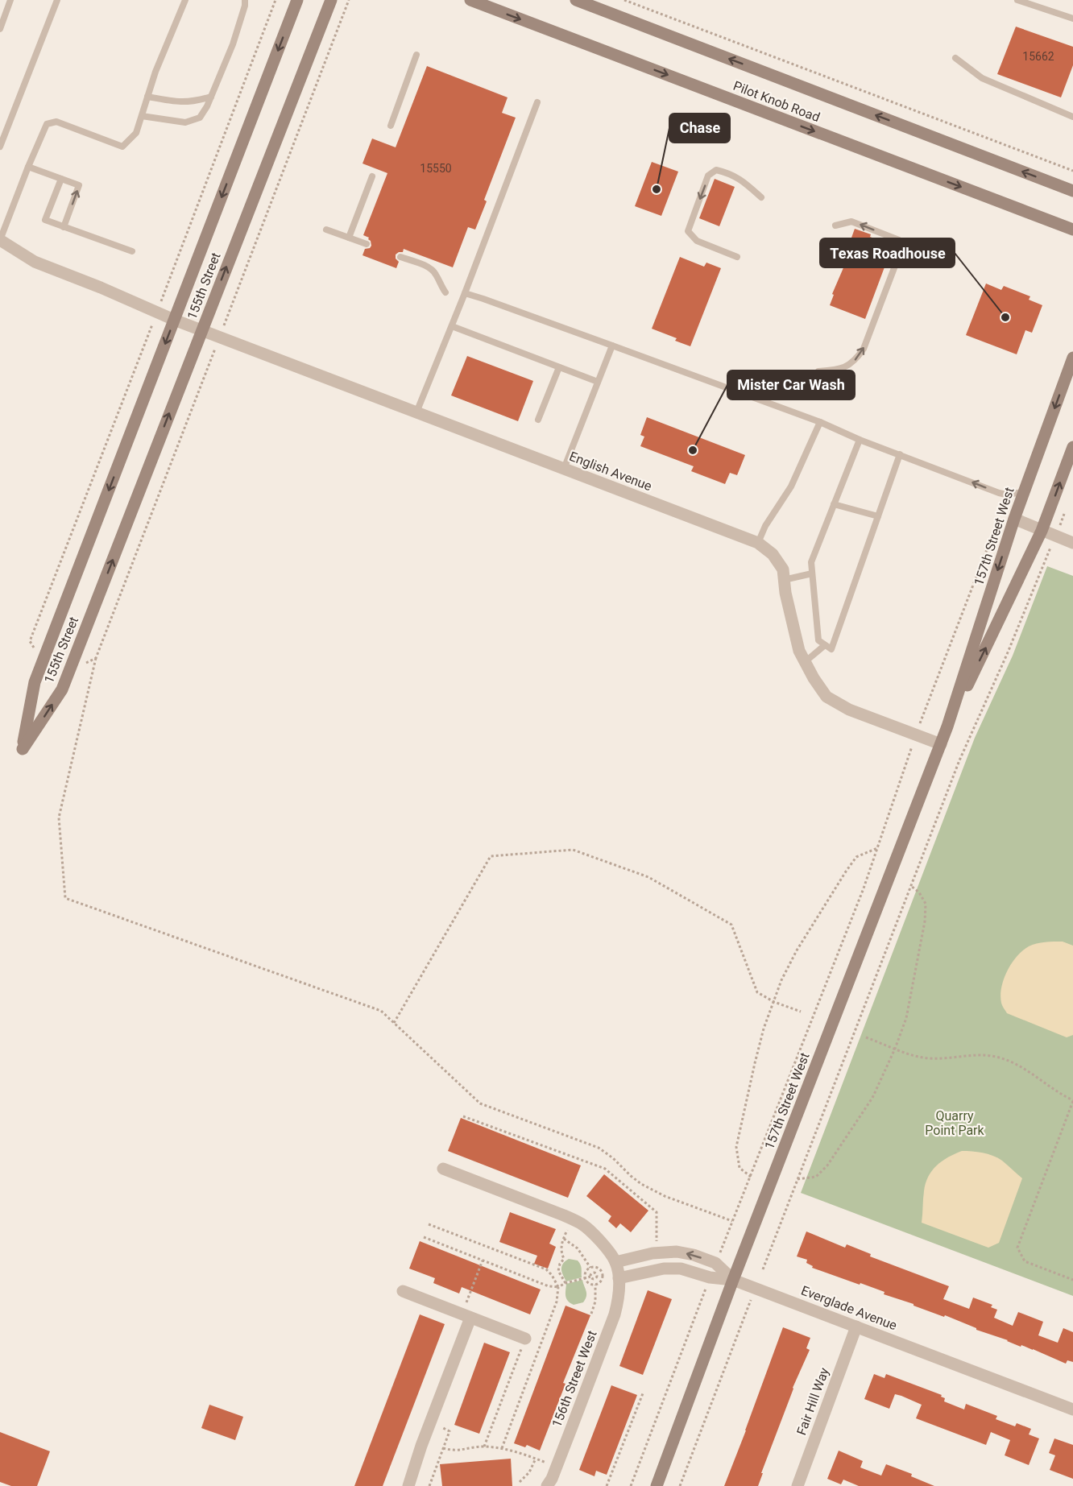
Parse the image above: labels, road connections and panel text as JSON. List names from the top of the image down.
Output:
{
  "streets": {
    "street": [
      "Pilot Knob Road",
      "155th Street",
      "English Avenue",
      "157th Street West",
      "Everglade Avenue",
      "156th Street West",
      "Fair Hill Way"
    ]
  },
  "crossings": [
    ["155th Street", "English Avenue"],
    ["English Avenue", "157th Street West"],
    ["157th Street West", "Everglade Avenue"],
    ["Everglade Avenue", "Fair Hill Way"]
  ],
  "parks": ["Quarry Point Park"],
  "places": ["Chase", "Texas Roadhouse", "Mister Car Wash"],
  "house_numbers": ["15662", "15550"]
}
